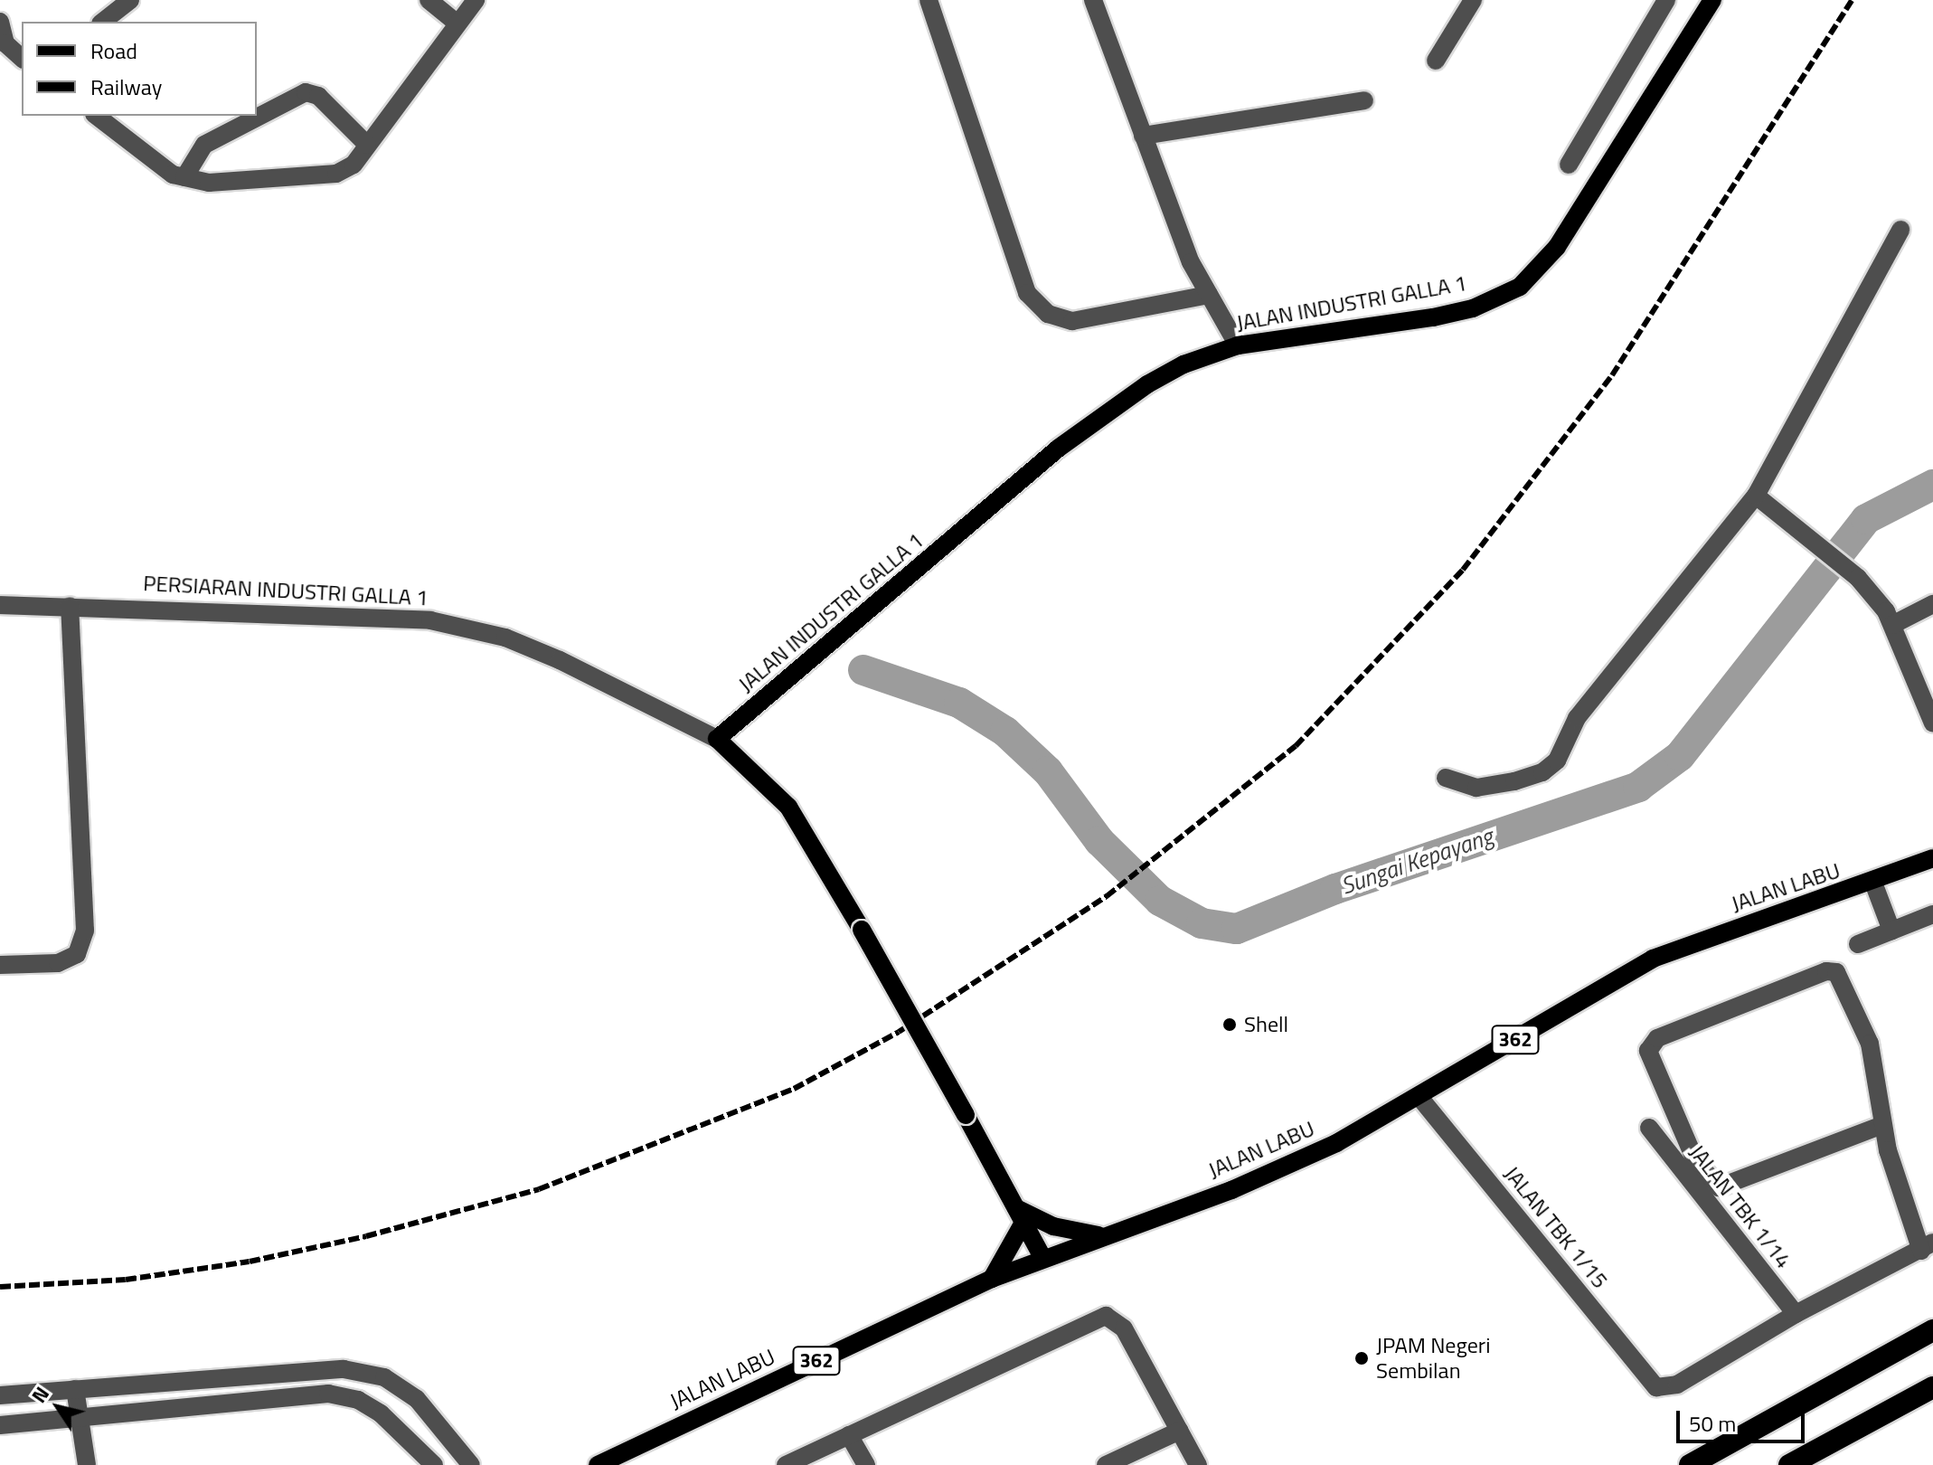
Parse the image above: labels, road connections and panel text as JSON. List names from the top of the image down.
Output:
{
  "streets": {
    "main road": ["JALAN INDUSTRI GALLA 1", "JALAN LABU", "362"],
    "street": ["PERSIARAN INDUSTRI GALLA 1", "JALAN TBK 1/14", "JALAN TBK 1/15"]
  },
  "crossings": [
    ["JALAN INDUSTRI GALLA 1", "PERSIARAN INDUSTRI GALLA 1"],
    ["JALAN LABU", "JALAN TBK 1/15"],
    ["JALAN TBK 1/14", "JALAN TBK 1/15"]
  ],
  "water": ["Sungai Kepayang"],
  "places": ["Shell", "JPAM Negeri Sembilan"],
  "legend": ["Road", "Railway"],
  "scale_bar": "50 m",
  "north": "top left"
}
